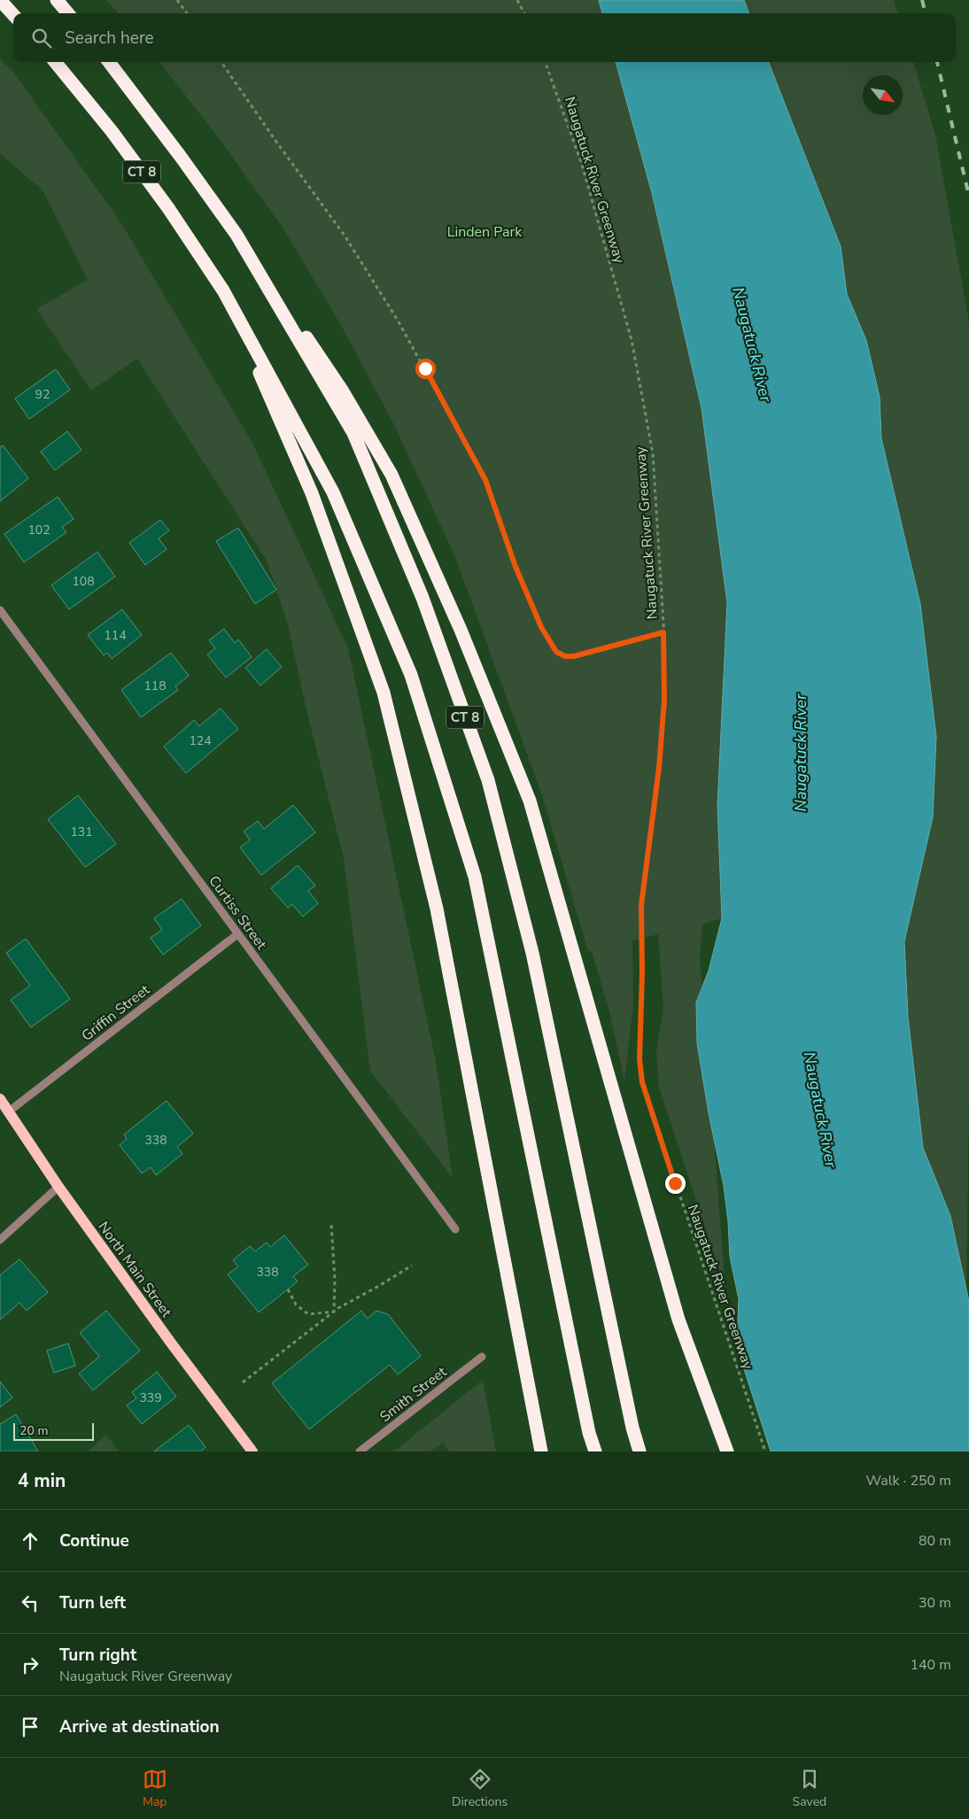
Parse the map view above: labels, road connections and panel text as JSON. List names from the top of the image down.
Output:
{
  "streets": {
    "highway": ["CT 8"],
    "main road": ["North Main Street"],
    "street": ["Curtiss Street", "Griffin Street", "Smith Street"],
    "path": ["Naugatuck River Greenway"]
  },
  "crossings": [
    ["Curtiss Street", "Griffin Street"],
    ["Griffin Street", "North Main Street"]
  ],
  "water": ["Naugatuck River"],
  "parks": ["Linden Park"],
  "house_numbers": [
    "92",
    "102",
    "108",
    "114",
    "118",
    "124",
    "131",
    "338",
    "338",
    "339"
  ],
  "scale_bar": "20 m",
  "north": "bottom right",
  "page": {
    "search": "Search here",
    "scale": "20 m",
    "heading": ["4 min", "Walk · 250 m"],
    "list": [
      ["Continue", "80 m"],
      ["Turn left", "30 m"],
      ["Turn right", "Naugatuck River Greenway", "140 m"],
      "Arrive at destination"
    ],
    "nav": ["Map", "Directions", "Saved"]
  }
}
